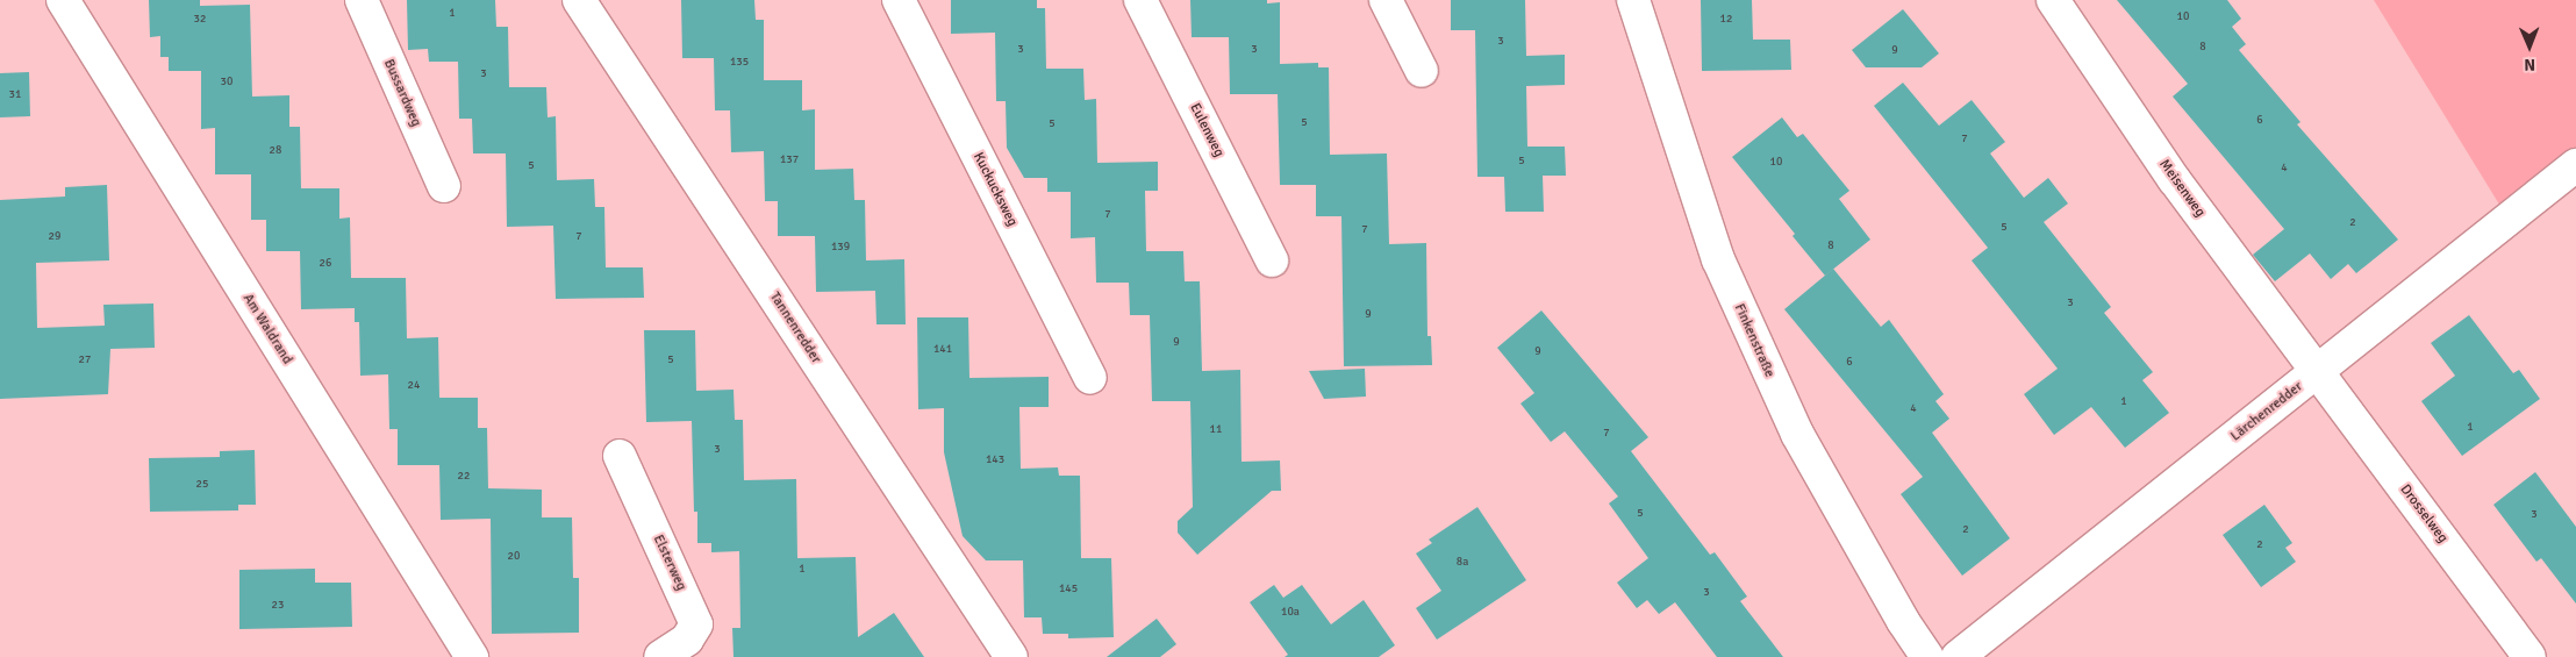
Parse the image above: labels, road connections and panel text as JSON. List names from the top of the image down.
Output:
{
  "streets": {
    "street": [
      "Bussardweg",
      "Eulenweg",
      "Meisenweg",
      "Kuckucksweg",
      "Tannenredder",
      "Am Waldrand",
      "Finkenstraße",
      "Lärchenredder",
      "Drosselweg",
      "Elsterweg"
    ]
  },
  "crossings": [
    ["Meisenweg", "Lärchenredder"],
    ["Meisenweg", "Drosselweg"],
    ["Lärchenredder", "Drosselweg"]
  ],
  "house_numbers": [
    "1",
    "10",
    "32",
    "12",
    "3",
    "8",
    "3",
    "3",
    "9",
    "135",
    "3",
    "30",
    "31",
    "6",
    "5",
    "5",
    "7",
    "28",
    "137",
    "5",
    "10",
    "5",
    "4",
    "7",
    "2",
    "5",
    "7",
    "29",
    "7",
    "8",
    "139",
    "26",
    "3",
    "9",
    "9",
    "141",
    "9",
    "27",
    "5",
    "6",
    "24",
    "1",
    "4",
    "1",
    "11",
    "7",
    "3",
    "143",
    "22",
    "25",
    "5",
    "3",
    "2",
    "2",
    "20",
    "8a",
    "1",
    "145",
    "3",
    "23",
    "10a"
  ],
  "north": "bottom"
}
